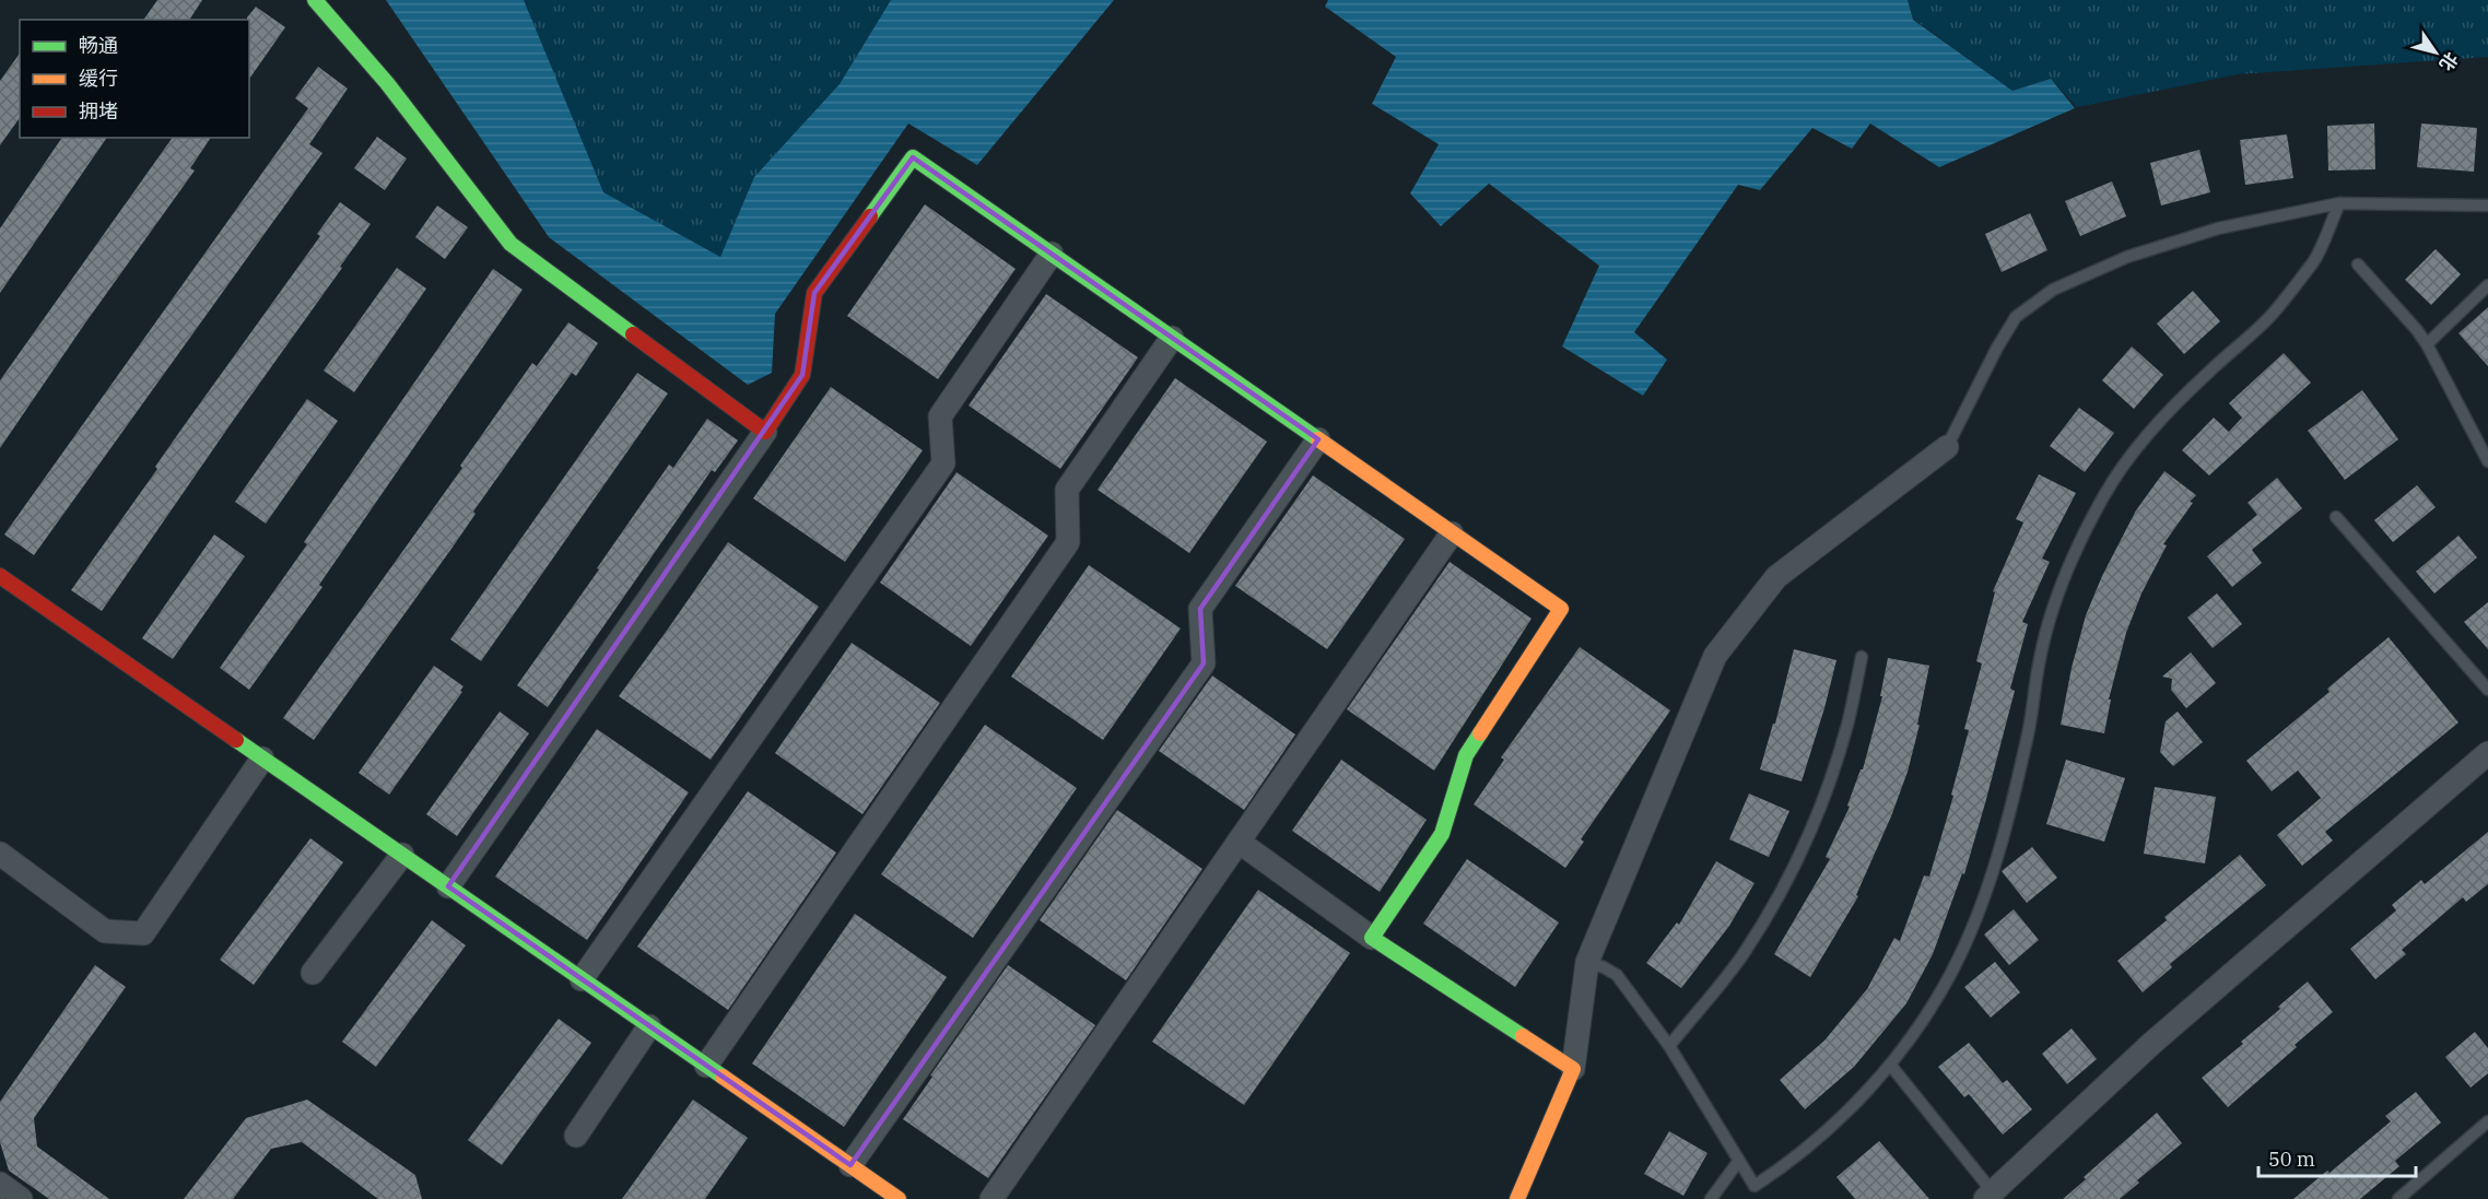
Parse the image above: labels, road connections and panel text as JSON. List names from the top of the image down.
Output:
{
  "legend": ["畅通", "缓行", "拥堵"],
  "scale_bar": "50 m",
  "north": "bottom right"
}
